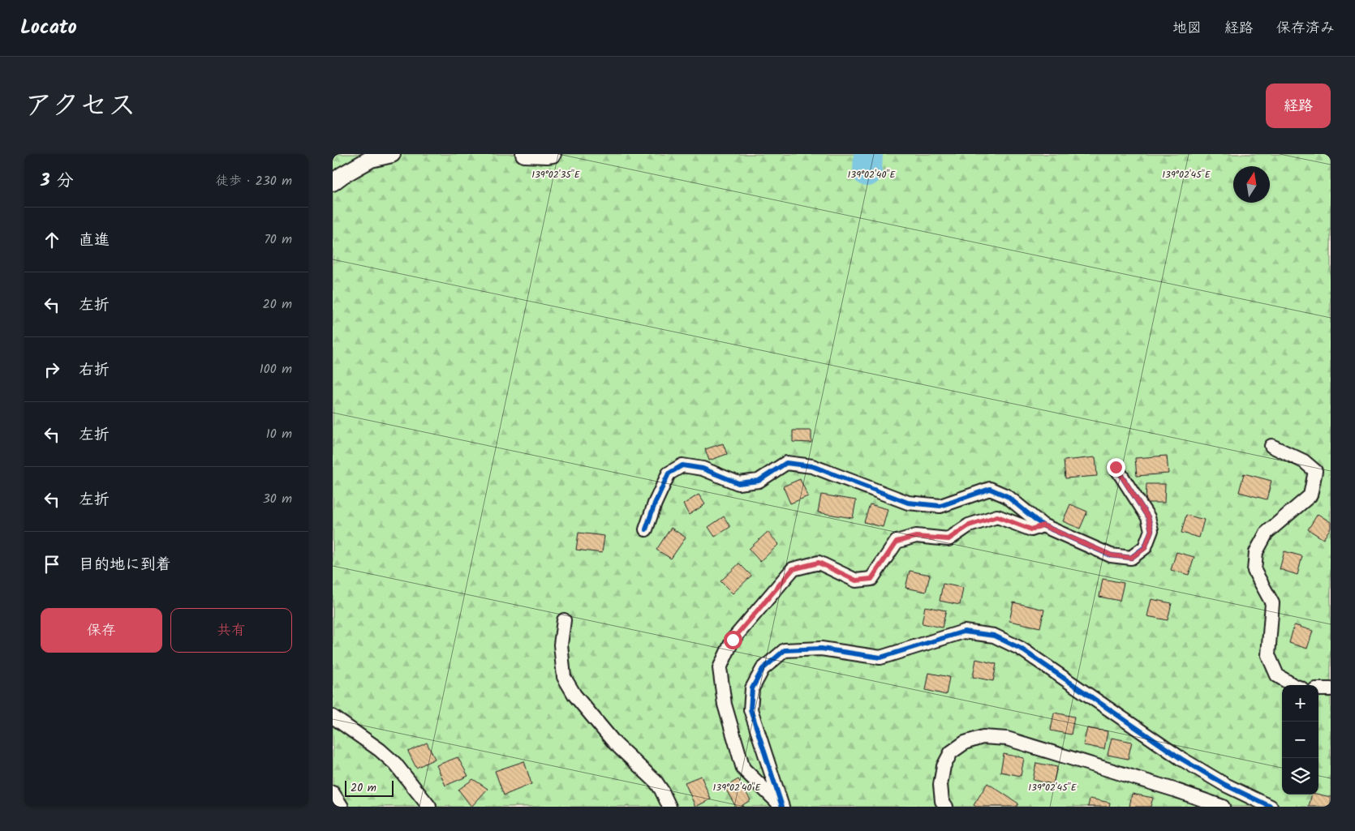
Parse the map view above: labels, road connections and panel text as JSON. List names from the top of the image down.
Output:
{
  "scale_bar": "20 m",
  "north": "top",
  "page": {
    "header": "Locato",
    "nav": ["地図", "経路", "保存済み"],
    "title": "アクセス",
    "buttons": [
      "経路",
      ["保存", "共有"]
    ],
    "heading": ["3 分", "徒歩 · 230 m"],
    "list": [
      ["直進", "70 m"],
      ["左折", "20 m"],
      ["右折", "100 m"],
      ["左折", "10 m"],
      ["左折", "30 m"],
      "目的地に到着"
    ],
    "map_buttons": ["+", "−"],
    "scale": "20 m"
  },
  "coordinates": ["139°02'35\"E", "139°02'40\"E", "139°02'45\"E"]
}
